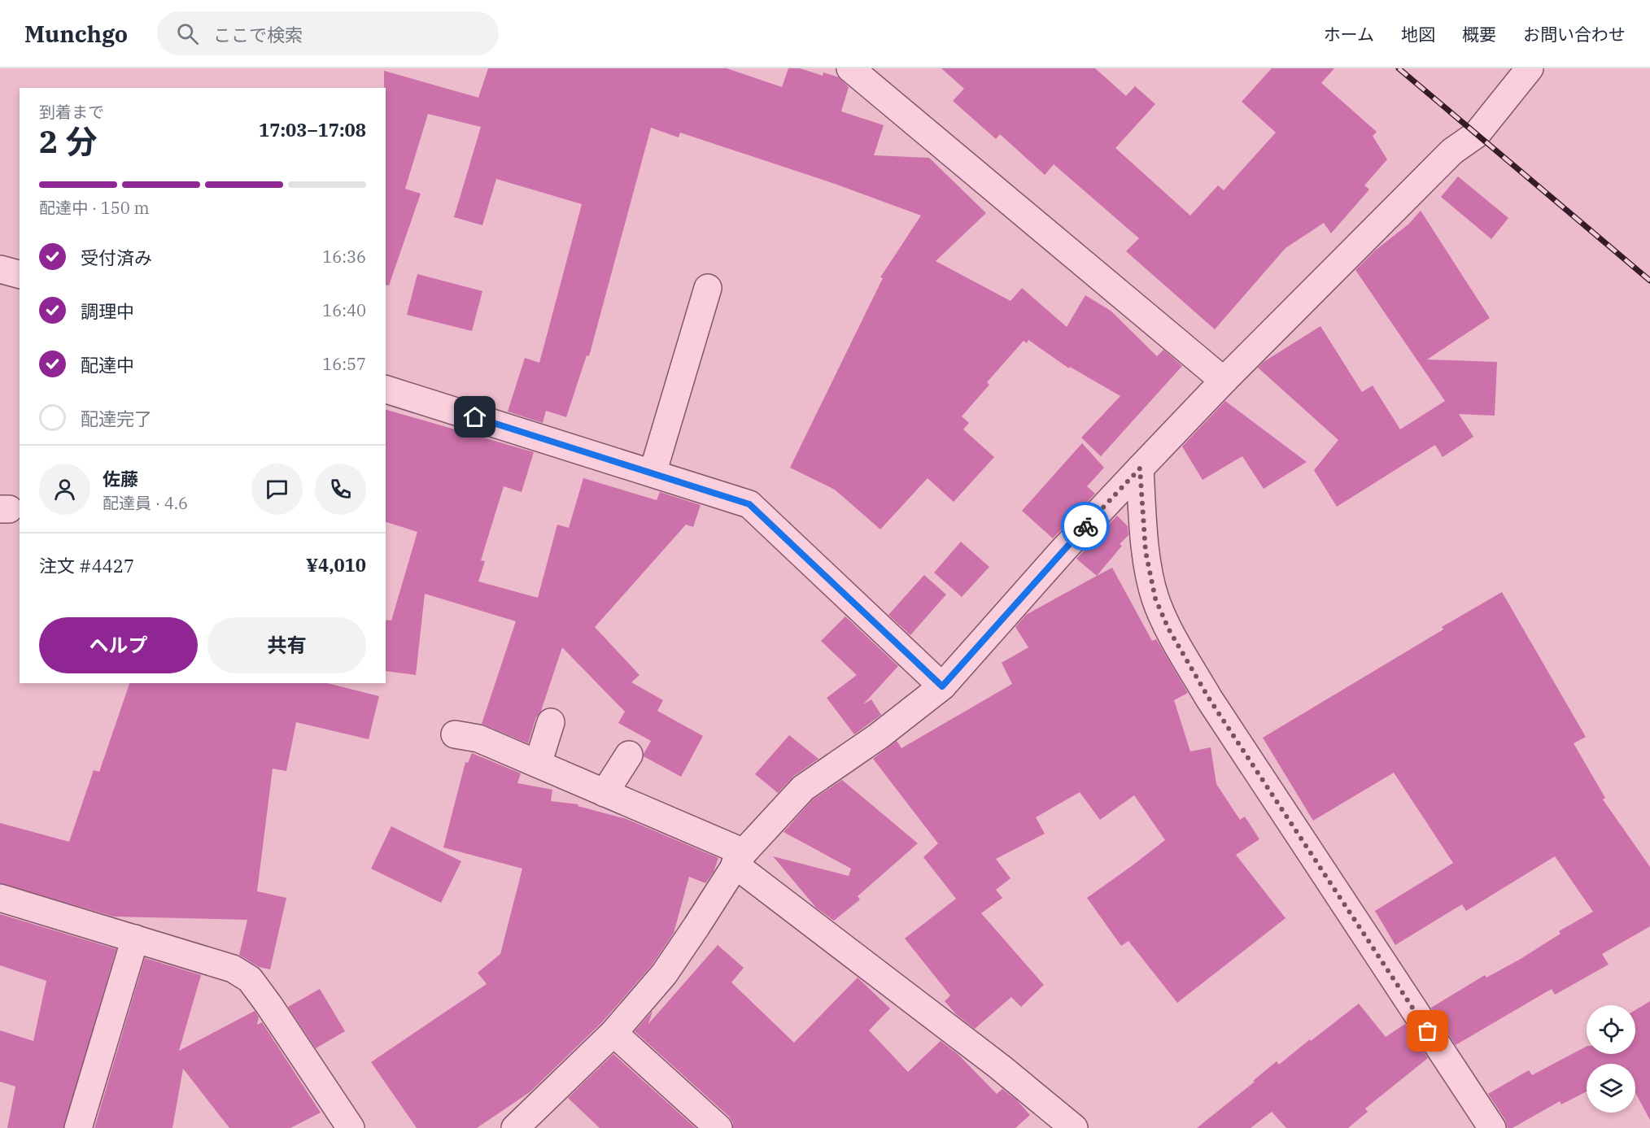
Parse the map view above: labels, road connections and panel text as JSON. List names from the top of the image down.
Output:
{
  "page": {
    "header": "Munchgo",
    "search": "ここで検索",
    "nav": [
      "ホーム",
      "地図",
      "概要",
      "お問い合わせ"
    ],
    "heading": ["2 分", "到着まで", "17:03–17:08"],
    "panel": [
      "佐藤",
      "配達員 · 4.6",
      "注文 #4427",
      "¥4,010"
    ],
    "bar": "配達中 · 150 m",
    "list": [
      ["受付済み", "16:36"],
      ["調理中", "16:40"],
      ["配達中", "16:57"],
      "配達完了"
    ],
    "buttons": ["ヘルプ", "共有"]
  }
}
